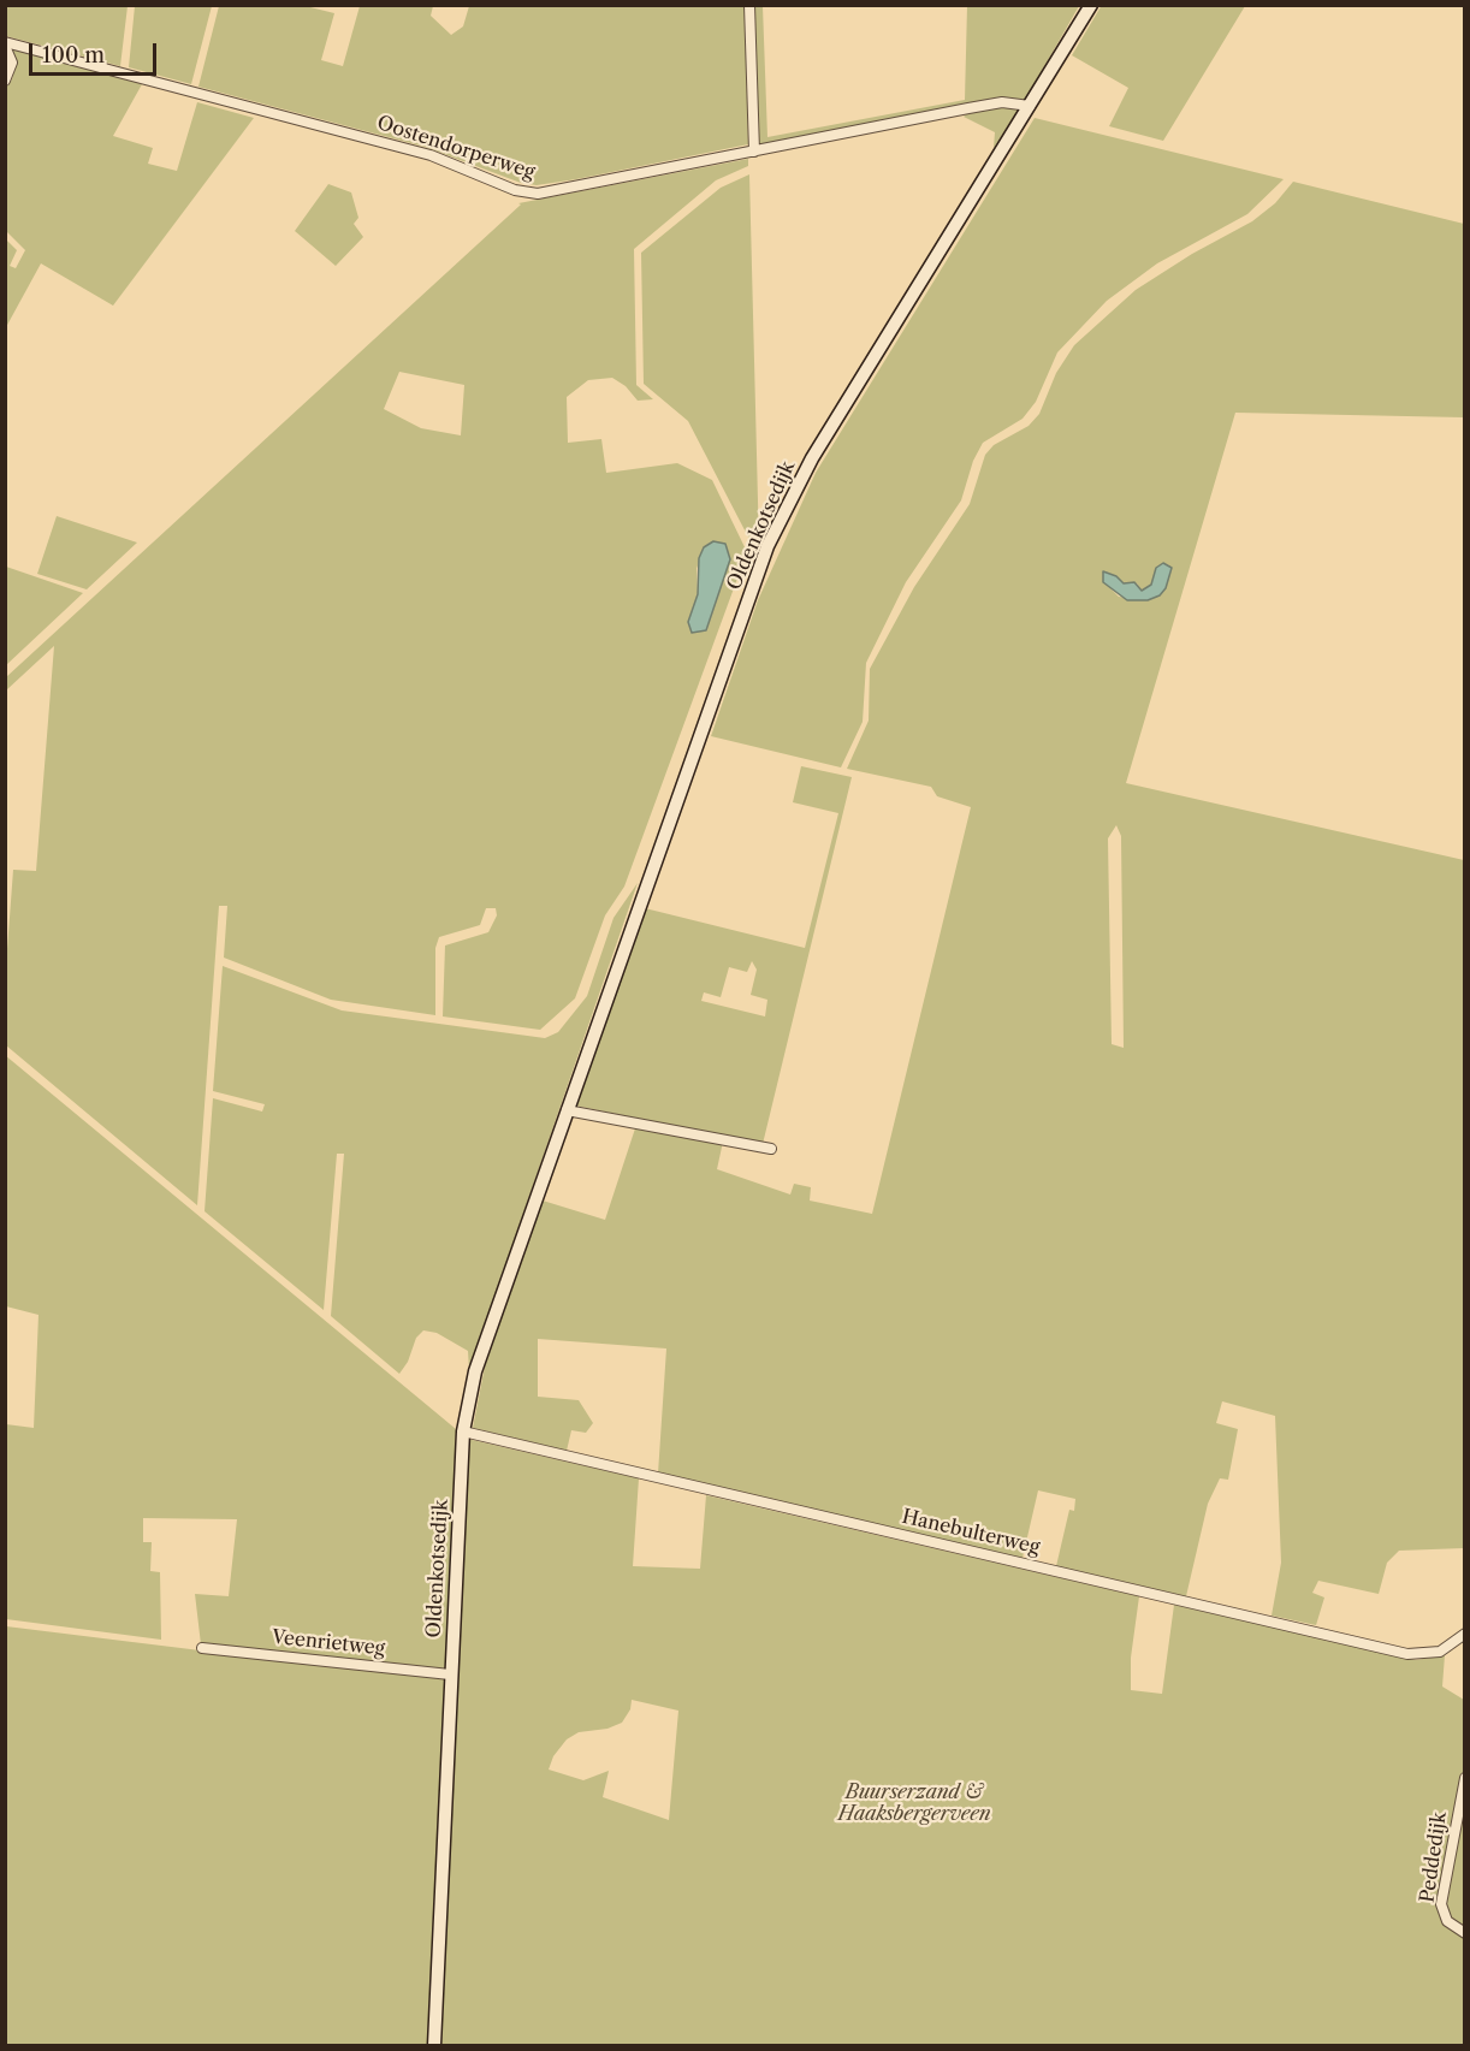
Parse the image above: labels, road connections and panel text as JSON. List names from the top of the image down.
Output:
{
  "streets": {
    "street": [
      "Oostendorperweg",
      "Oldenkotsedijk",
      "Hanebulterweg",
      "Veenrietweg",
      "Peddedijk"
    ]
  },
  "crossings": [
    ["Oostendorperweg", "Oldenkotsedijk"],
    ["Oldenkotsedijk", "Hanebulterweg"],
    ["Oldenkotsedijk", "Veenrietweg"]
  ],
  "parks": ["Buurserzand & Haaksbergerveen"],
  "scale_bar": "100 m"
}
